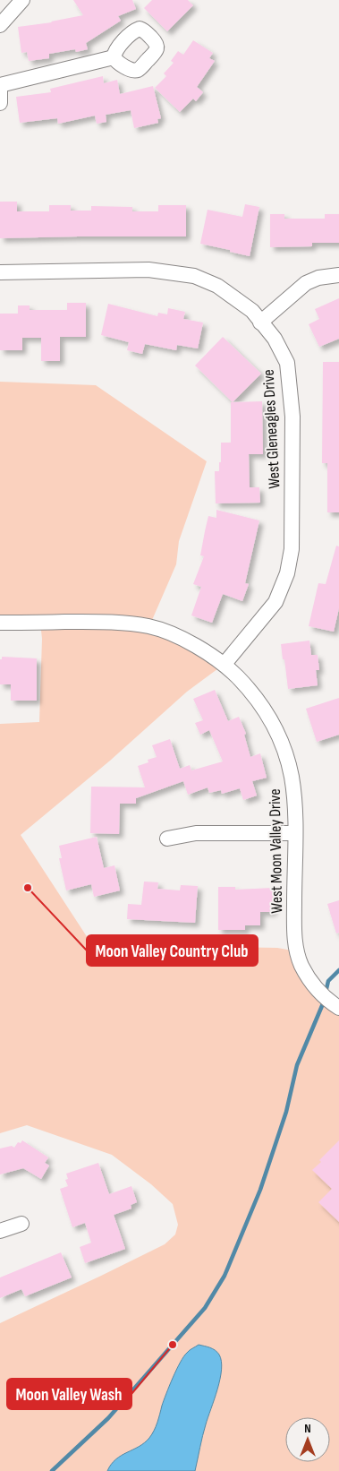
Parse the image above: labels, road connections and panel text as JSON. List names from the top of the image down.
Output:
{
  "streets": {
    "street": ["West Gleneagles Drive", "West Moon Valley Drive"]
  },
  "crossings": [
    ["West Gleneagles Drive", "West Moon Valley Drive"]
  ],
  "places": ["Moon Valley Country Club", "Moon Valley Wash"],
  "north": "top"
}
